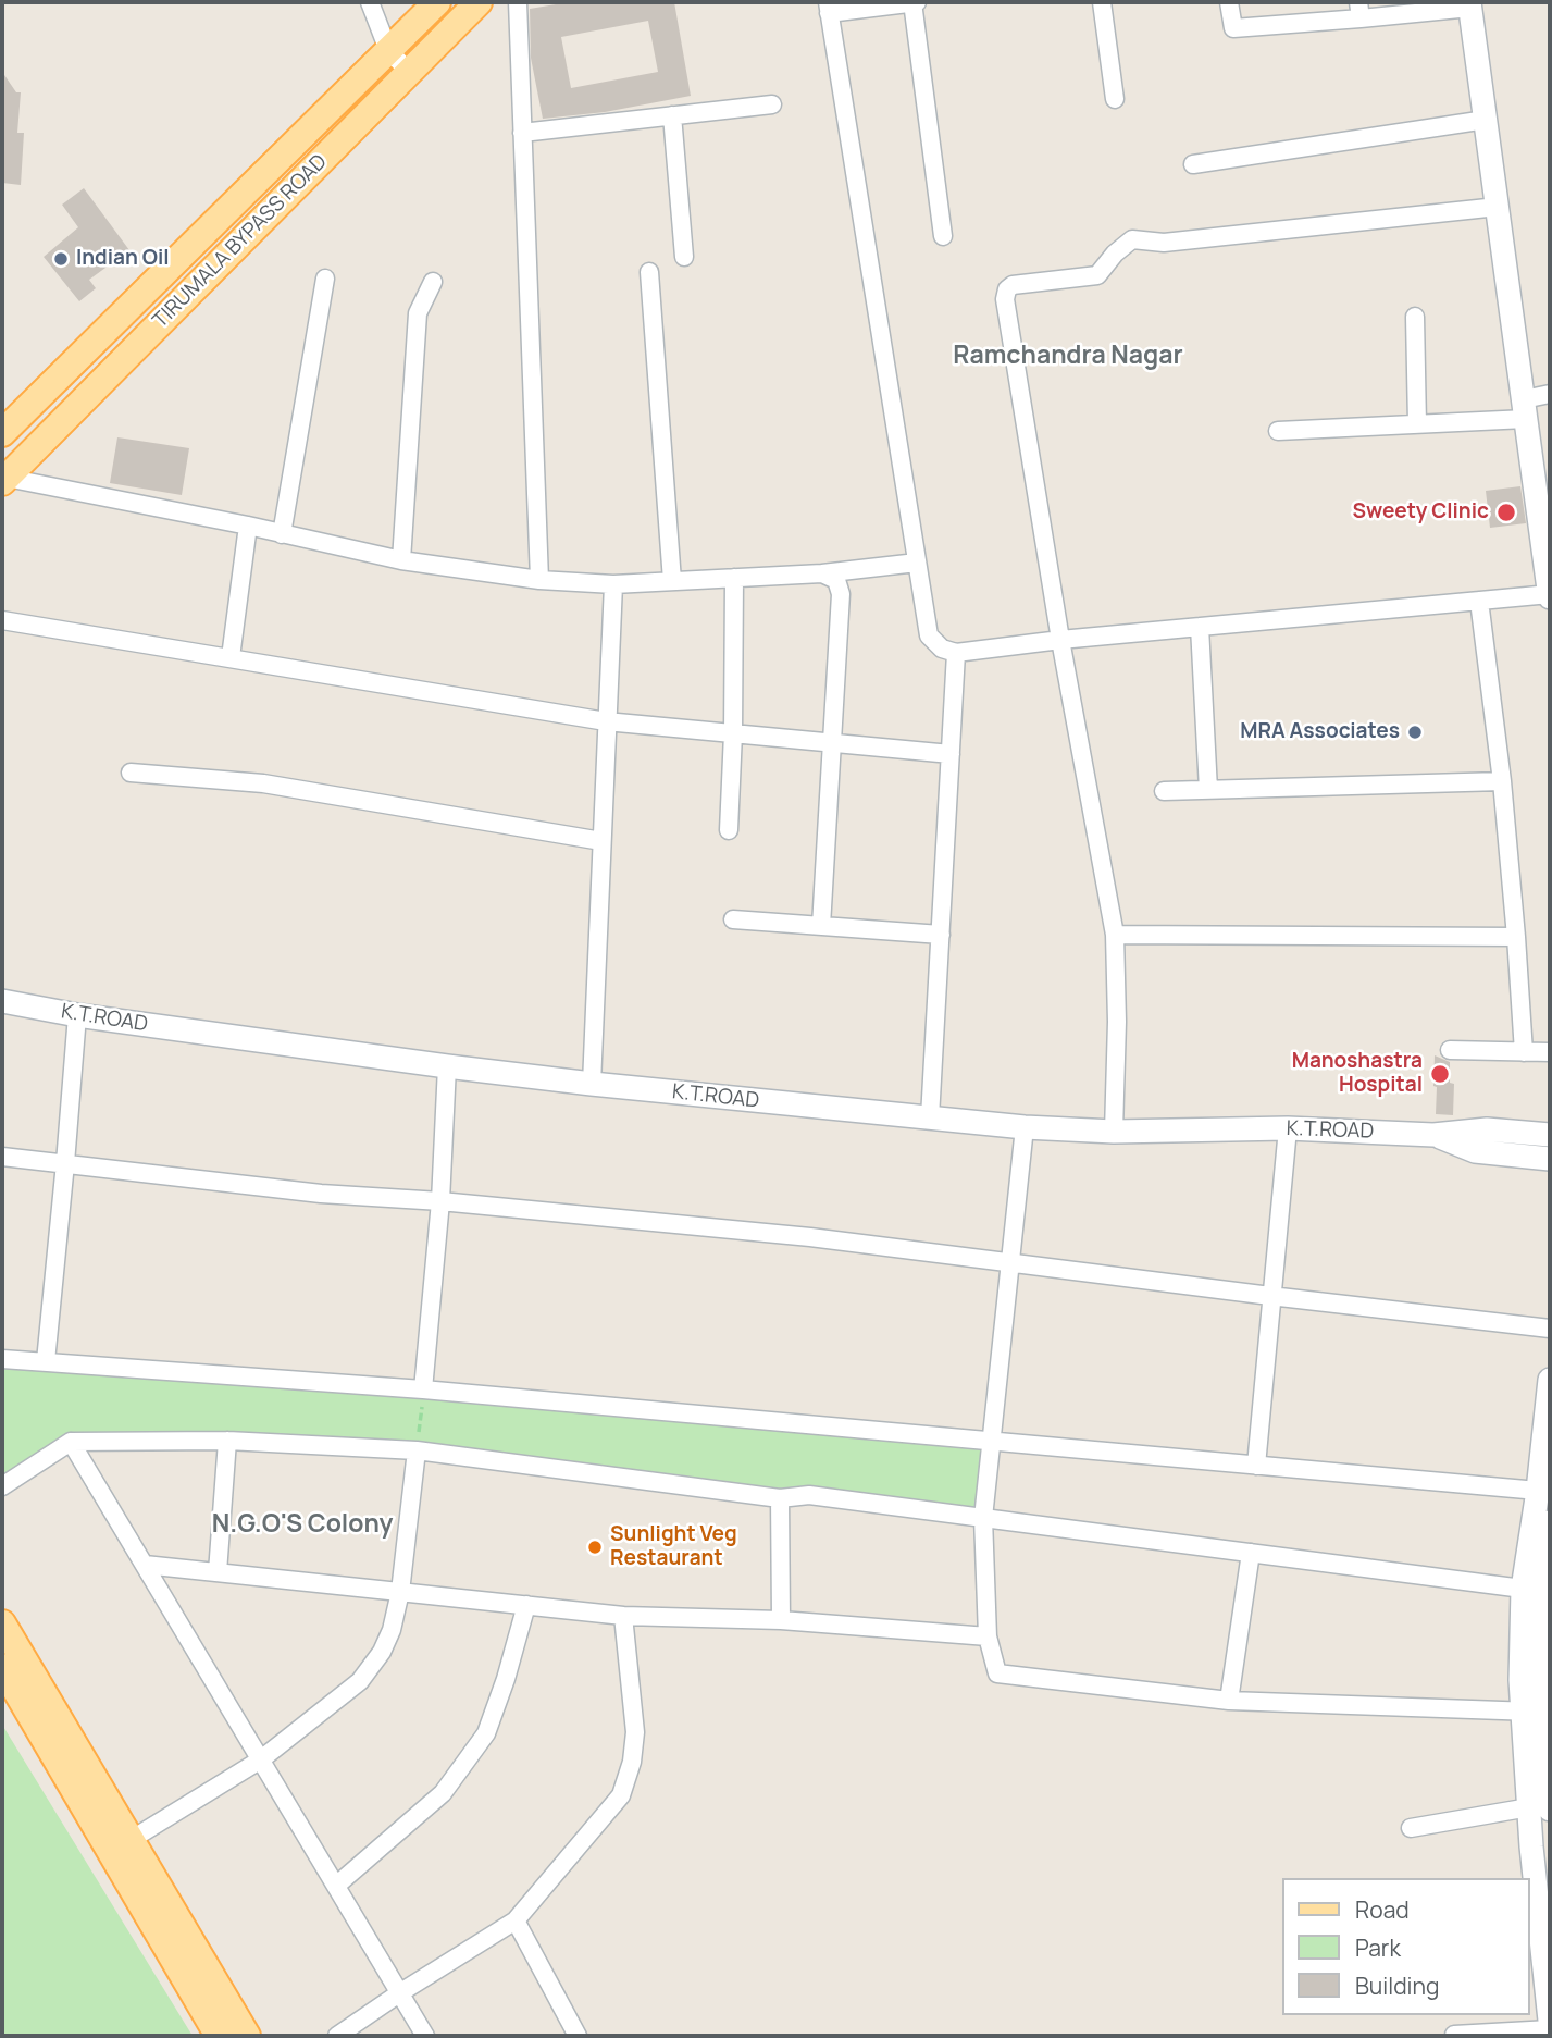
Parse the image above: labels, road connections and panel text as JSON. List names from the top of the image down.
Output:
{
  "streets": {
    "main road": ["TIRUMALA BYPASS ROAD", "K.T.ROAD"]
  },
  "districts": ["Ramchandra Nagar", "N.G.O'S Colony"],
  "places": [
    "Indian Oil",
    "Sweety Clinic",
    "MRA Associates",
    "Manoshastra Hospital",
    "Sunlight Veg Restaurant"
  ],
  "legend": ["Road", "Park", "Building"]
}
